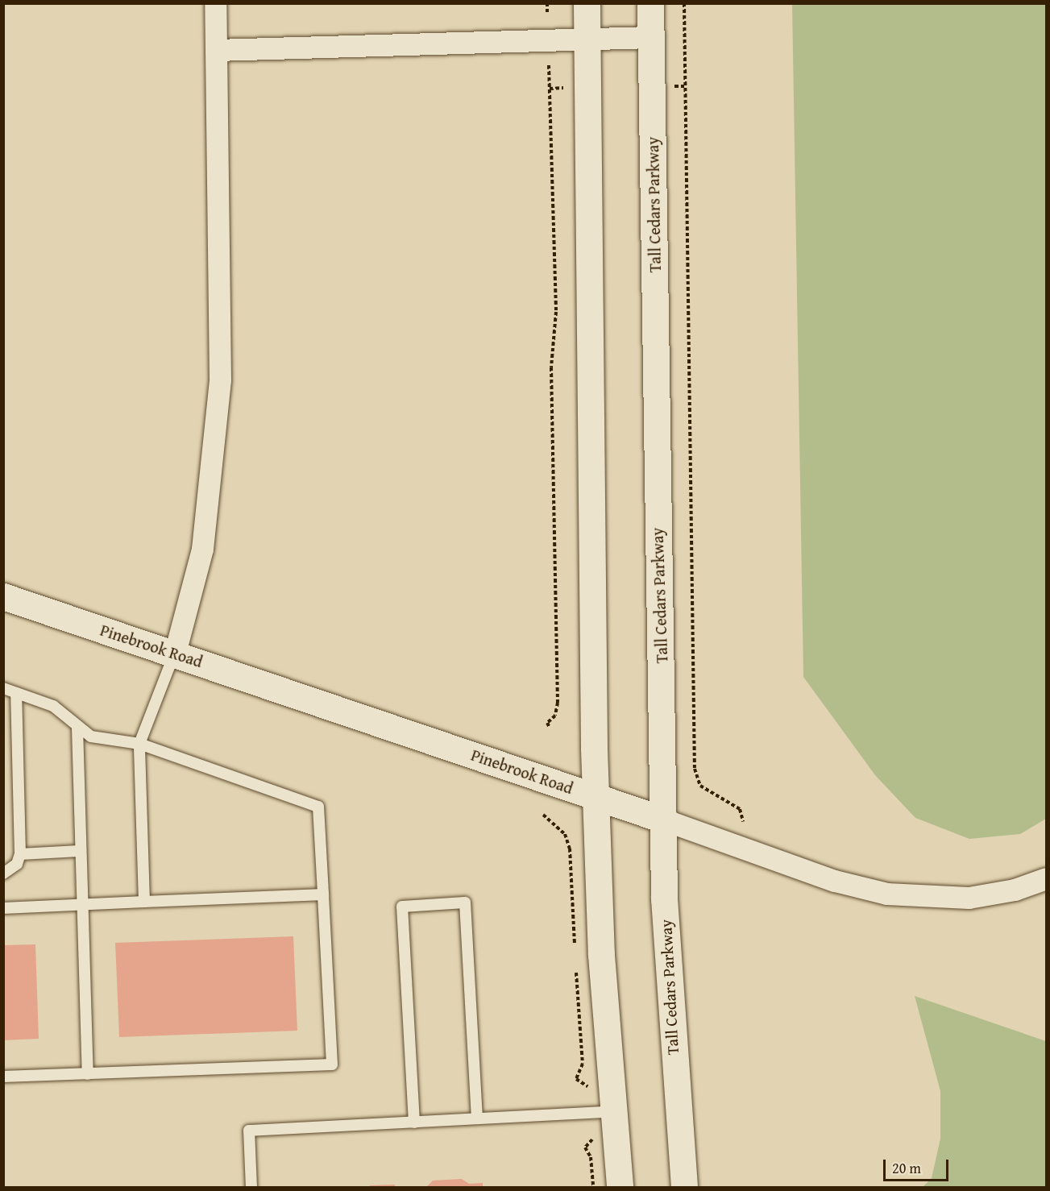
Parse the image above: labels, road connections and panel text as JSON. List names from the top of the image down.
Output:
{
  "streets": {
    "main road": ["Tall Cedars Parkway", "Pinebrook Road"]
  },
  "crossings": [
    ["Tall Cedars Parkway", "Pinebrook Road"]
  ],
  "scale_bar": "20 m"
}
